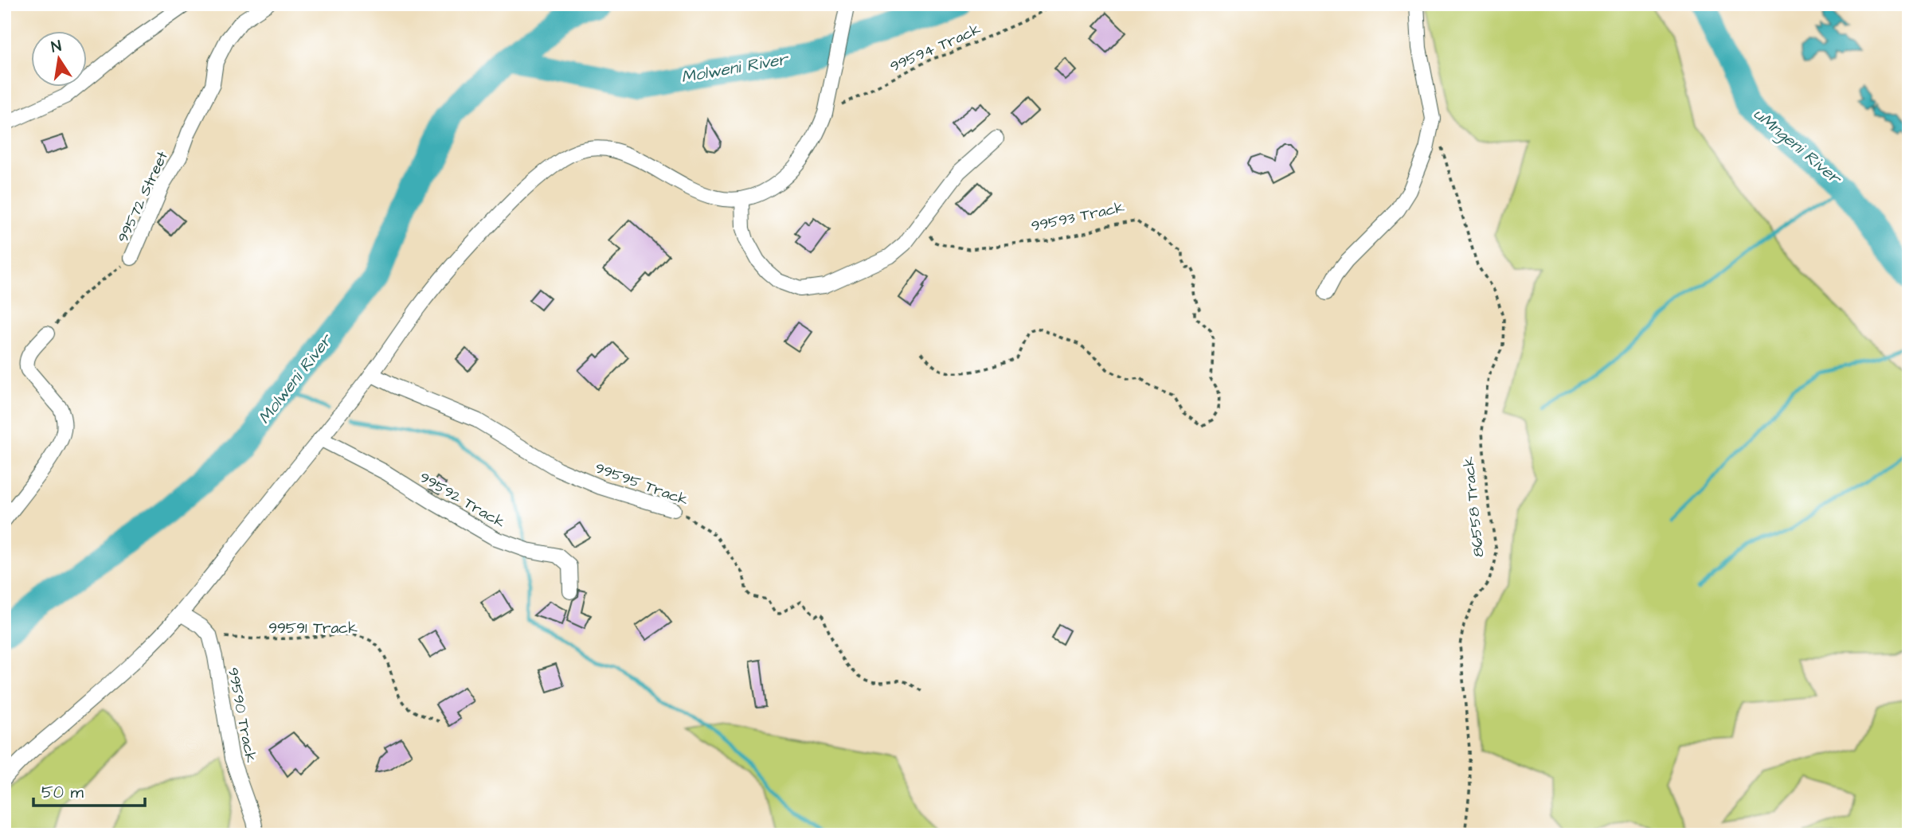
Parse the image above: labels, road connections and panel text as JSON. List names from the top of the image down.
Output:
{
  "streets": {
    "street": [
      "99572 Street",
      "99595 Track",
      "99592 Track",
      "99590 Track"
    ],
    "path": [
      "99594 Track",
      "99593 Track",
      "86558 Track",
      "99591 Track"
    ]
  },
  "crossings": [
    ["99591 Track", "99590 Track"]
  ],
  "water": ["Molweni River", "uMngeni River"],
  "scale_bar": "50 m",
  "north": "top"
}
